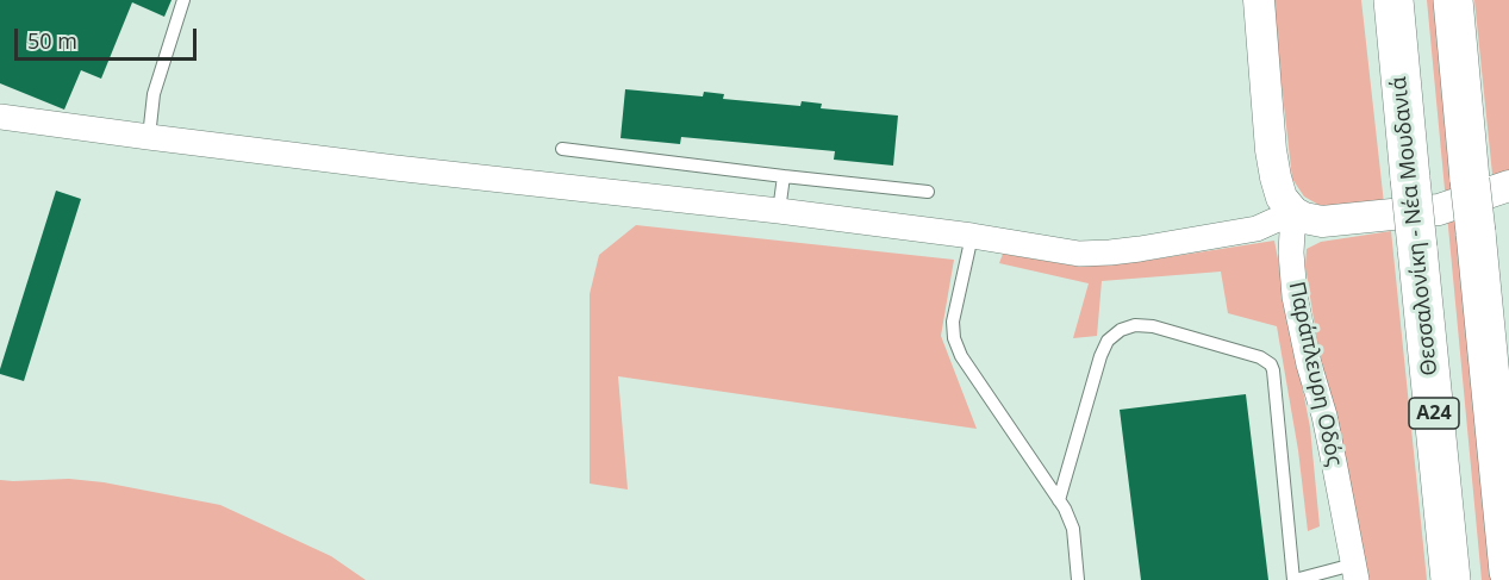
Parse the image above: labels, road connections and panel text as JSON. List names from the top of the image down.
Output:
{
  "streets": {
    "highway": ["Θεσσαλονίκη - Νέα Μουδανιά", "Α24"],
    "street": ["Παράπλευρη Οδός"]
  },
  "scale_bar": "50 m"
}
